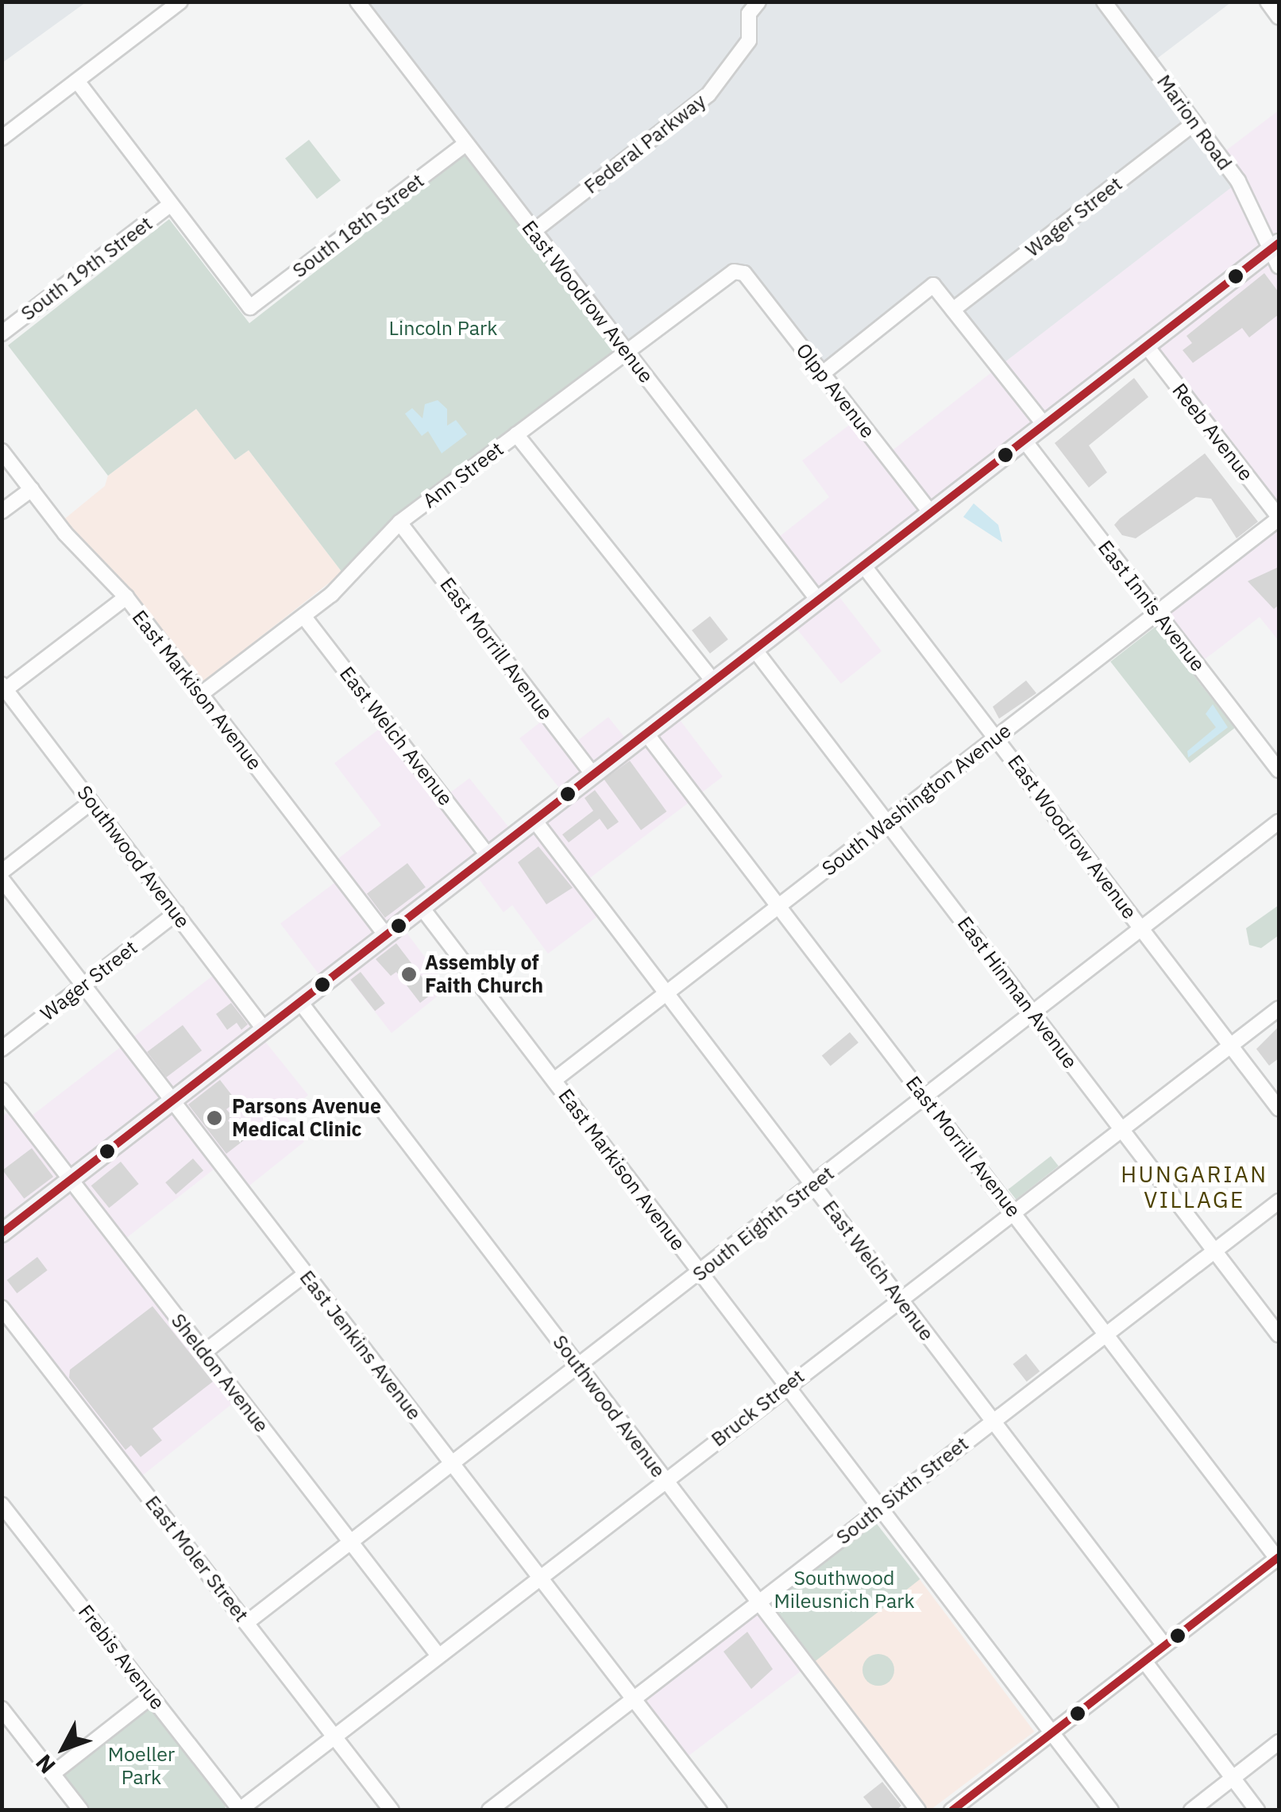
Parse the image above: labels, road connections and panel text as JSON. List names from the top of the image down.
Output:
{
  "streets": {
    "street": [
      "Marion Road",
      "Federal Parkway",
      "Wager Street",
      "South 18th Street",
      "South 19th Street",
      "East Woodrow Avenue",
      "Olpp Avenue",
      "Reeb Avenue",
      "Ann Street",
      "East Innis Avenue",
      "East Morrill Avenue",
      "East Markison Avenue",
      "East Welch Avenue",
      "South Washington Avenue",
      "Southwood Avenue",
      "East Hinman Avenue",
      "South Eighth Street",
      "East Jenkins Avenue",
      "Sheldon Avenue",
      "Bruck Street",
      "South Sixth Street",
      "East Moler Street",
      "Frebis Avenue"
    ]
  },
  "crossings": [
    ["Marion Road", "Wager Street"],
    ["Federal Parkway", "East Woodrow Avenue"],
    ["Wager Street", "Southwood Avenue"],
    ["Wager Street", "East Jenkins Avenue"],
    ["South 18th Street", "South 19th Street"],
    ["South 18th Street", "East Woodrow Avenue"],
    ["East Woodrow Avenue", "Ann Street"],
    ["East Woodrow Avenue", "South Washington Avenue"],
    ["East Woodrow Avenue", "South Eighth Street"],
    ["East Woodrow Avenue", "Bruck Street"],
    ["Olpp Avenue", "Ann Street"],
    ["Reeb Avenue", "South Washington Avenue"],
    ["Ann Street", "East Morrill Avenue"],
    ["Ann Street", "East Markison Avenue"],
    ["Ann Street", "East Welch Avenue"],
    ["East Innis Avenue", "South Washington Avenue"],
    ["East Morrill Avenue", "South Washington Avenue"],
    ["East Morrill Avenue", "South Eighth Street"],
    ["East Morrill Avenue", "Bruck Street"],
    ["East Morrill Avenue", "South Sixth Street"],
    ["East Markison Avenue", "South Washington Avenue"],
    ["East Markison Avenue", "South Eighth Street"],
    ["East Markison Avenue", "Bruck Street"],
    ["East Markison Avenue", "South Sixth Street"],
    ["East Welch Avenue", "South Washington Avenue"],
    ["East Welch Avenue", "South Eighth Street"],
    ["East Welch Avenue", "Bruck Street"],
    ["East Welch Avenue", "South Sixth Street"],
    ["South Washington Avenue", "East Hinman Avenue"],
    ["Southwood Avenue", "South Eighth Street"],
    ["Southwood Avenue", "Bruck Street"],
    ["Southwood Avenue", "South Sixth Street"],
    ["East Hinman Avenue", "South Eighth Street"],
    ["East Hinman Avenue", "Bruck Street"],
    ["East Hinman Avenue", "South Sixth Street"],
    ["South Eighth Street", "East Jenkins Avenue"],
    ["South Eighth Street", "Sheldon Avenue"],
    ["South Eighth Street", "East Moler Street"],
    ["East Jenkins Avenue", "Bruck Street"],
    ["East Jenkins Avenue", "South Sixth Street"],
    ["Sheldon Avenue", "Bruck Street"],
    ["Bruck Street", "East Moler Street"],
    ["Bruck Street", "Frebis Avenue"]
  ],
  "districts": ["HUNGARIAN VILLAGE"],
  "parks": ["Lincoln Park", "Southwood Mileusnich Park", "Moeller Park"],
  "places": ["Assembly of Faith Church", "Parsons Avenue Medical Clinic"],
  "north": "bottom left"
}
